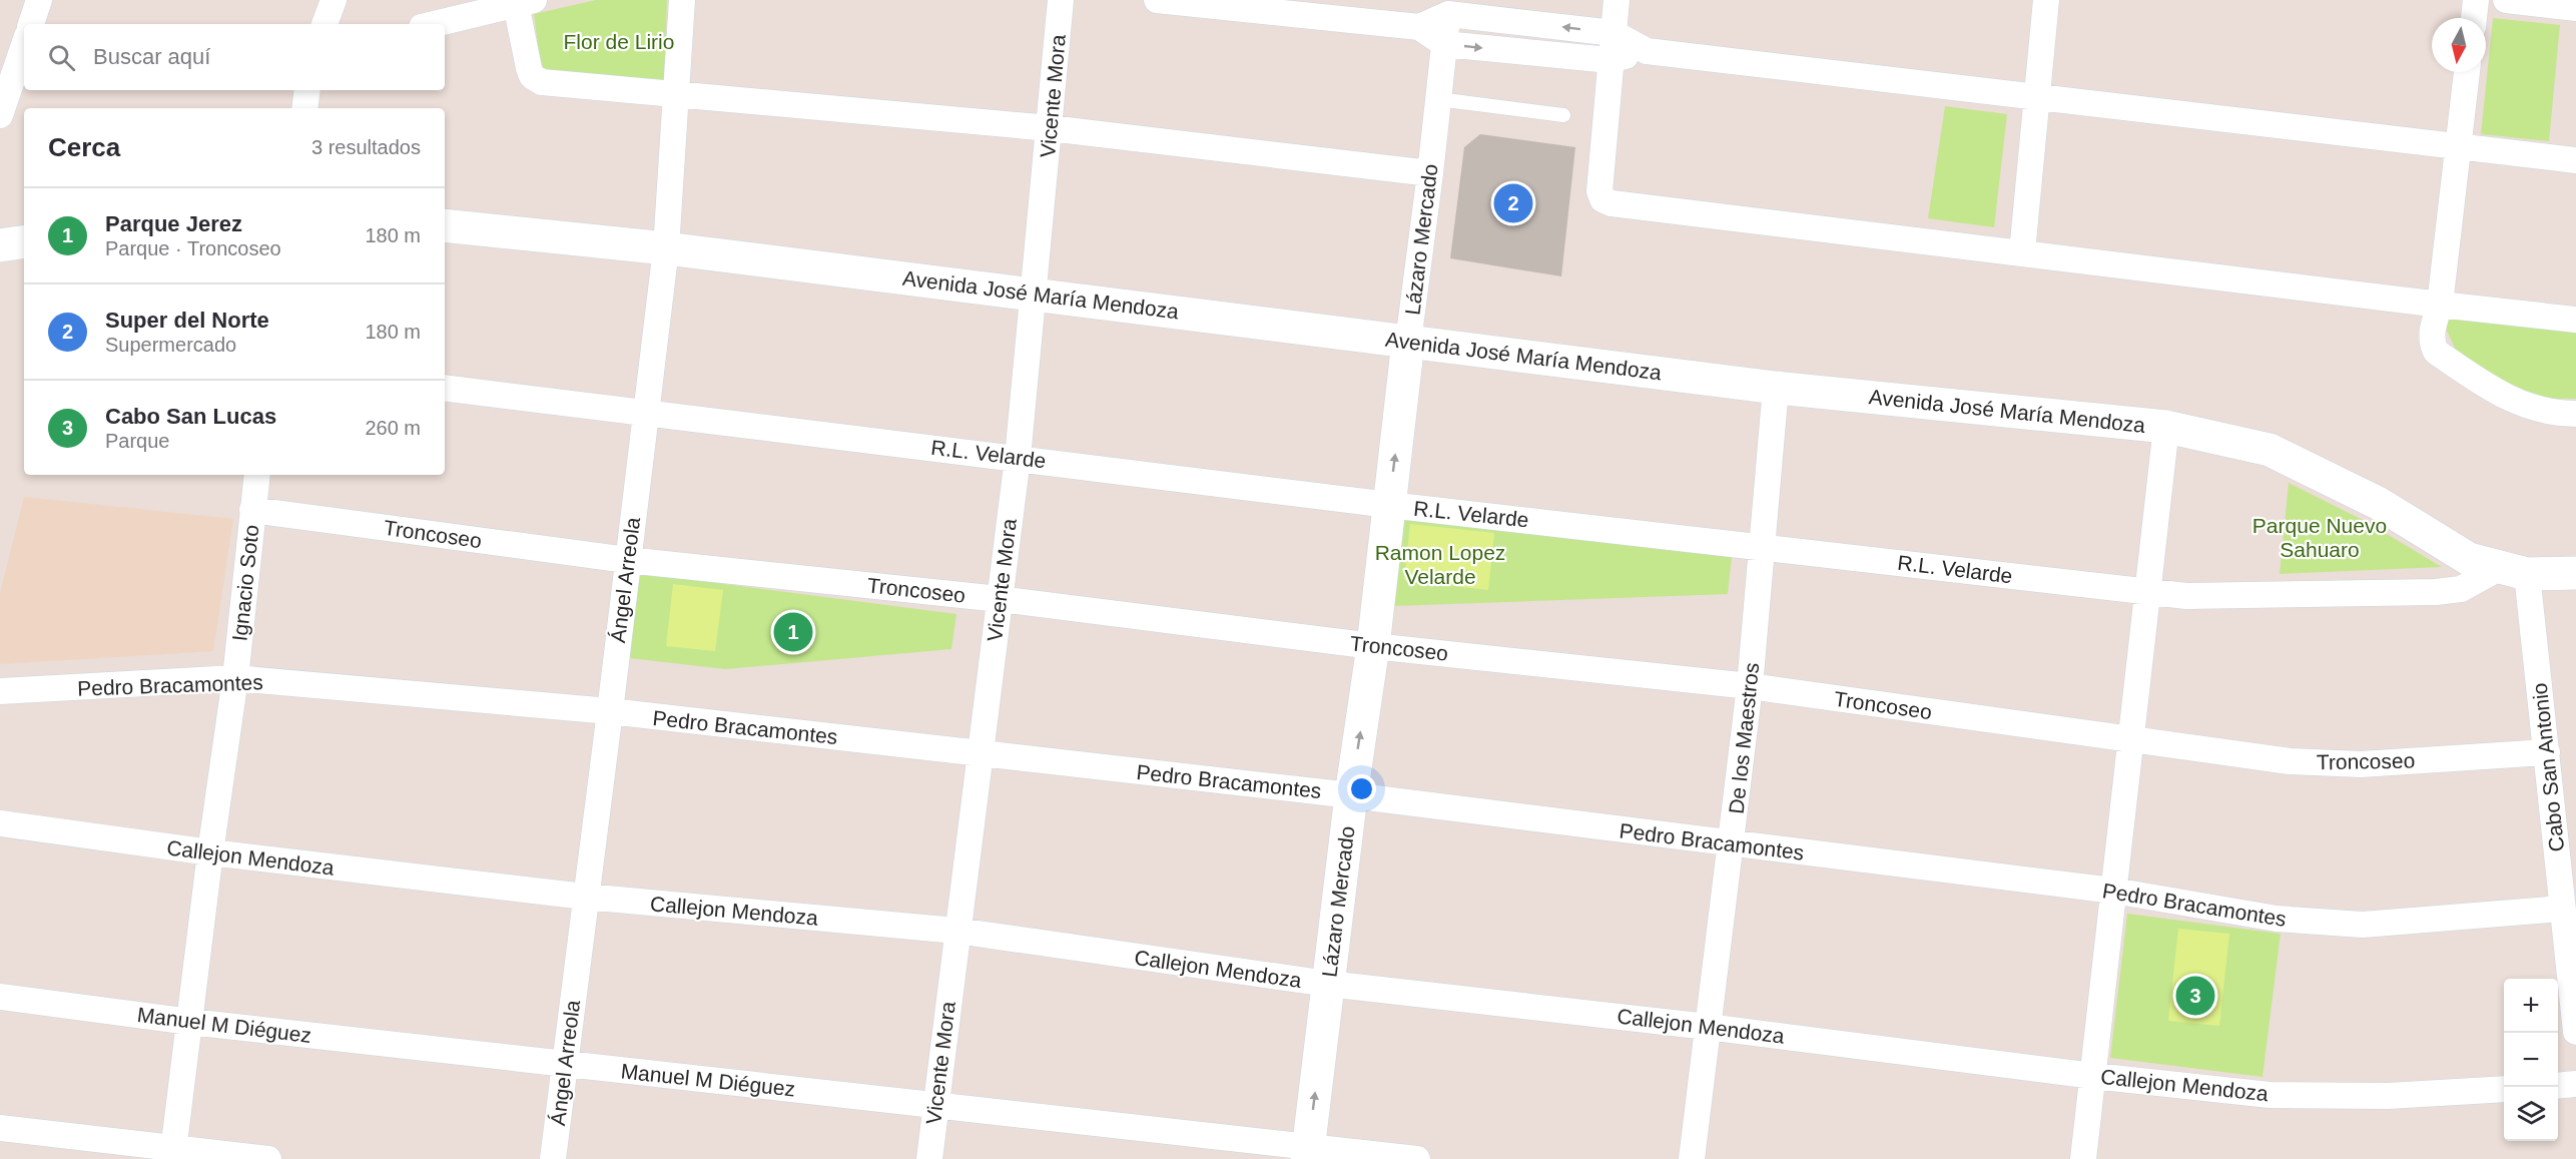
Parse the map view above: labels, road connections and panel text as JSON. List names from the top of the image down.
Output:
{
  "streets": {
    "street": [
      "Vicente Mora",
      "Lázaro Mercado",
      "Avenida José María Mendoza",
      "R.L. Velarde",
      "Troncoseo",
      "Ángel Arreola",
      "Ignacio Soto",
      "Pedro Bracamontes",
      "De los Maestros",
      "Cabo San Antonio",
      "Callejon Mendoza",
      "Manuel M Diéguez"
    ]
  },
  "crossings": [
    ["Vicente Mora", "Avenida José María Mendoza"],
    ["Vicente Mora", "R.L. Velarde"],
    ["Vicente Mora", "Troncoseo"],
    ["Vicente Mora", "Pedro Bracamontes"],
    ["Vicente Mora", "Callejon Mendoza"],
    ["Vicente Mora", "Manuel M Diéguez"],
    ["Lázaro Mercado", "Avenida José María Mendoza"],
    ["Lázaro Mercado", "R.L. Velarde"],
    ["Lázaro Mercado", "Troncoseo"],
    ["Lázaro Mercado", "Pedro Bracamontes"],
    ["Lázaro Mercado", "Callejon Mendoza"],
    ["Lázaro Mercado", "Manuel M Diéguez"],
    ["Avenida José María Mendoza", "R.L. Velarde"],
    ["Avenida José María Mendoza", "Ángel Arreola"],
    ["Avenida José María Mendoza", "De los Maestros"],
    ["Avenida José María Mendoza", "Cabo San Antonio"],
    ["R.L. Velarde", "Ángel Arreola"],
    ["R.L. Velarde", "De los Maestros"],
    ["R.L. Velarde", "Cabo San Antonio"],
    ["Troncoseo", "Ángel Arreola"],
    ["Troncoseo", "Ignacio Soto"],
    ["Troncoseo", "De los Maestros"],
    ["Troncoseo", "Cabo San Antonio"],
    ["Ángel Arreola", "Pedro Bracamontes"],
    ["Ángel Arreola", "Callejon Mendoza"],
    ["Ángel Arreola", "Manuel M Diéguez"],
    ["Ignacio Soto", "Pedro Bracamontes"],
    ["Ignacio Soto", "Callejon Mendoza"],
    ["Ignacio Soto", "Manuel M Diéguez"],
    ["Pedro Bracamontes", "De los Maestros"],
    ["Pedro Bracamontes", "Cabo San Antonio"],
    ["De los Maestros", "Callejon Mendoza"]
  ],
  "one_way": ["Lázaro Mercado"],
  "parks": ["Flor de Lirio", "Parque Nuevo Sahuaro", "Ramon Lopez Velarde"],
  "north": "bottom",
  "page": {
    "search": "Buscar aquí",
    "heading": ["Cerca", "3 resultados"],
    "pins": ["2", "1", "3"],
    "list": [
      {
        "mark": "1",
        "name": "Parque Jerez",
        "note": "Parque · Troncoseo",
        "value": "180 m"
      },
      {
        "mark": "2",
        "name": "Super del Norte",
        "note": "Supermercado",
        "value": "180 m"
      },
      {
        "mark": "3",
        "name": "Cabo San Lucas",
        "note": "Parque",
        "value": "260 m"
      }
    ],
    "map_buttons": ["+", "−"]
  }
}
